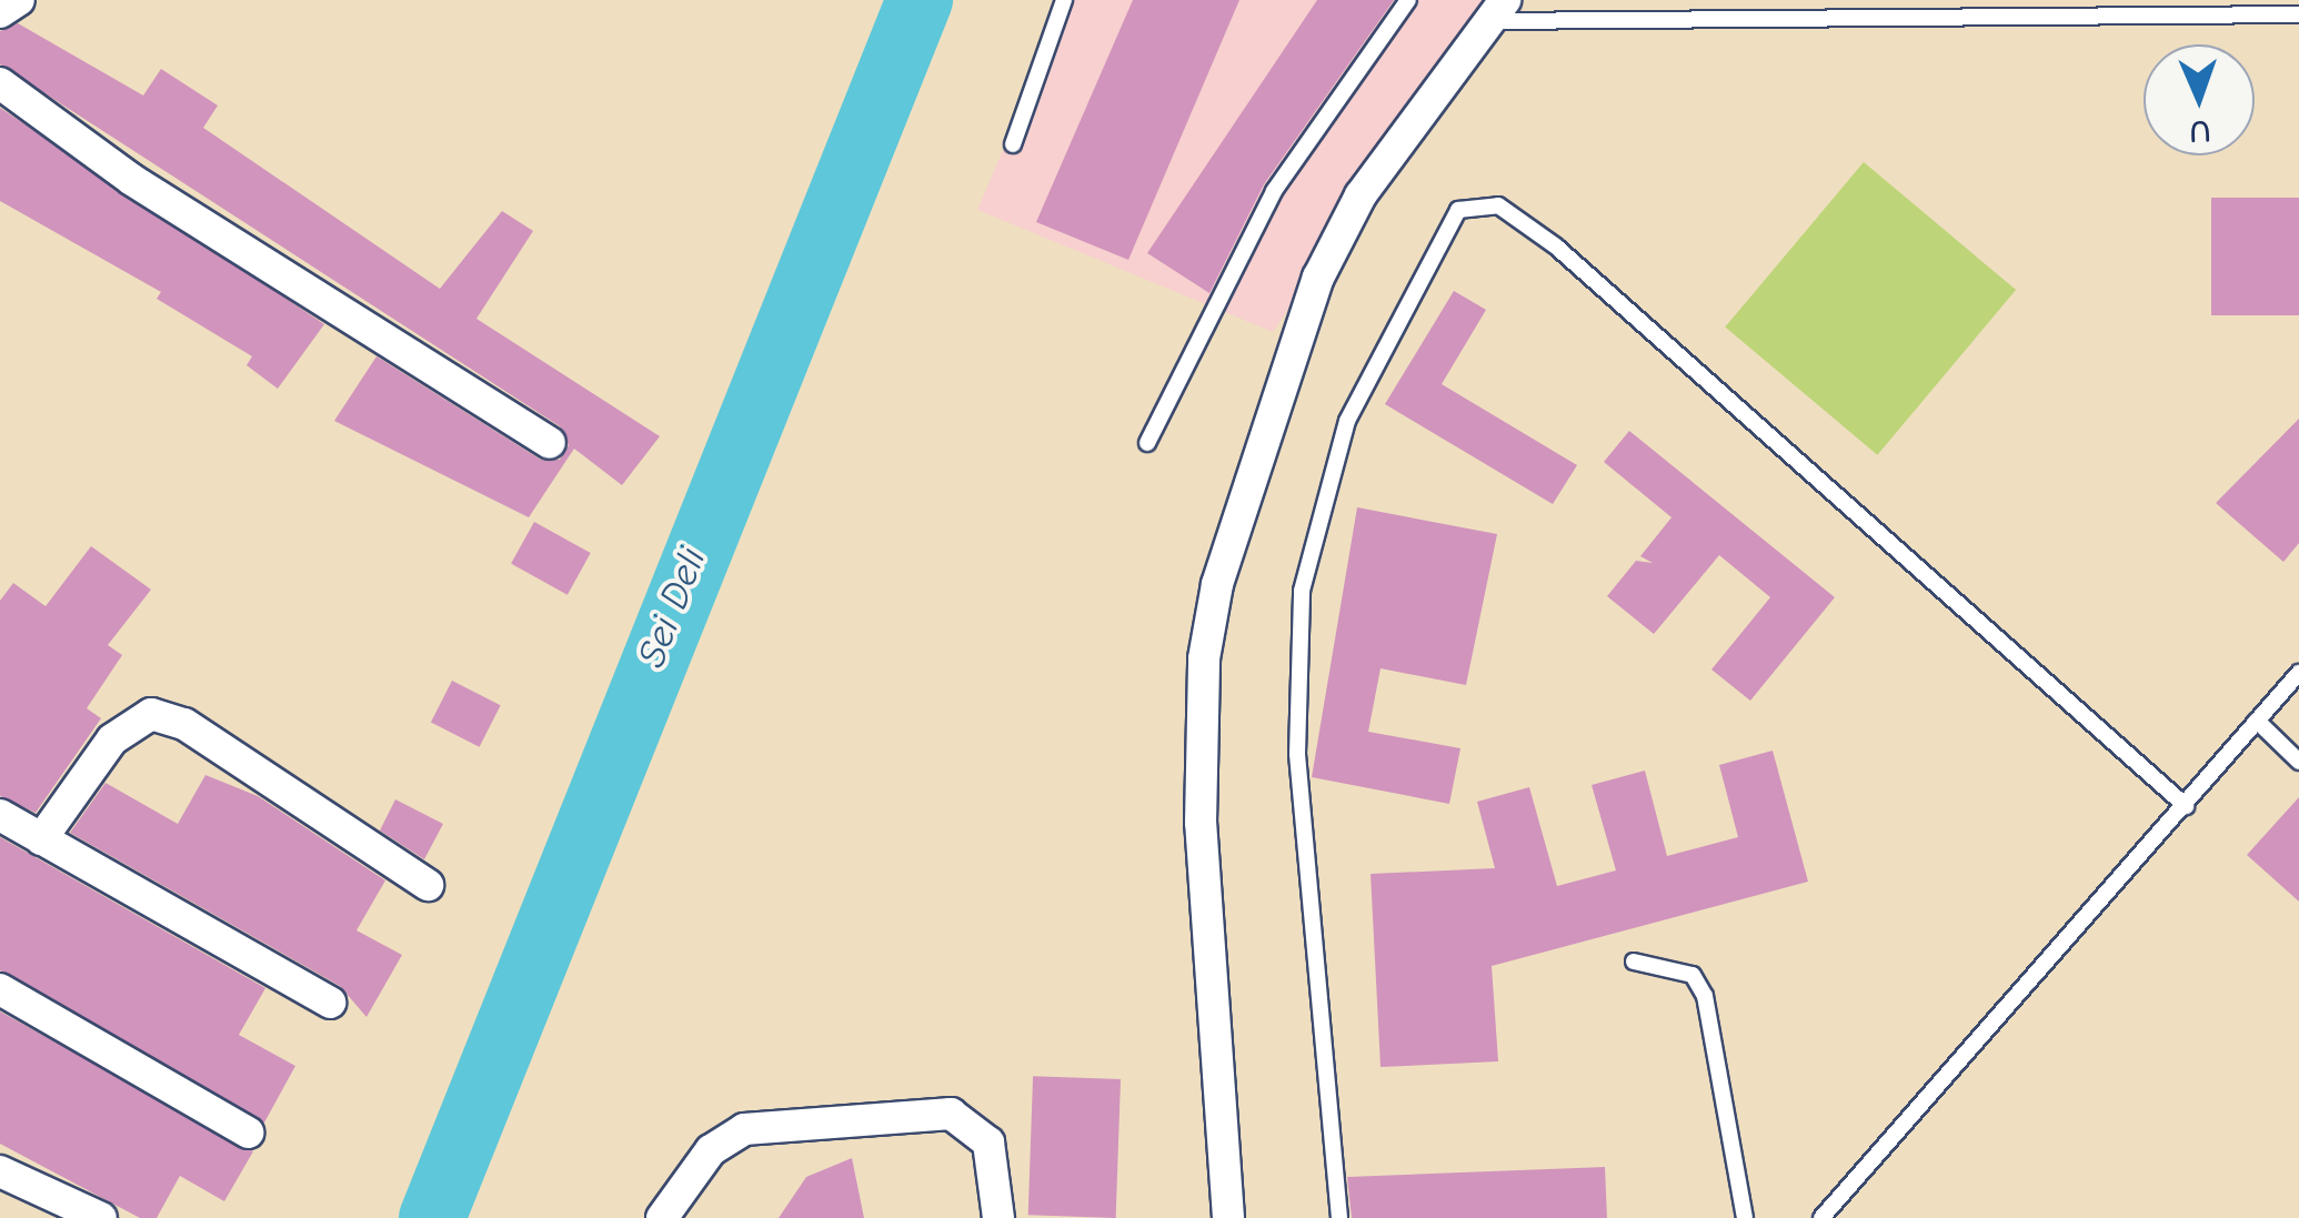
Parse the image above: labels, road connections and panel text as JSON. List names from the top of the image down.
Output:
{
  "water": ["Sei Deli"],
  "north": "bottom"
}
